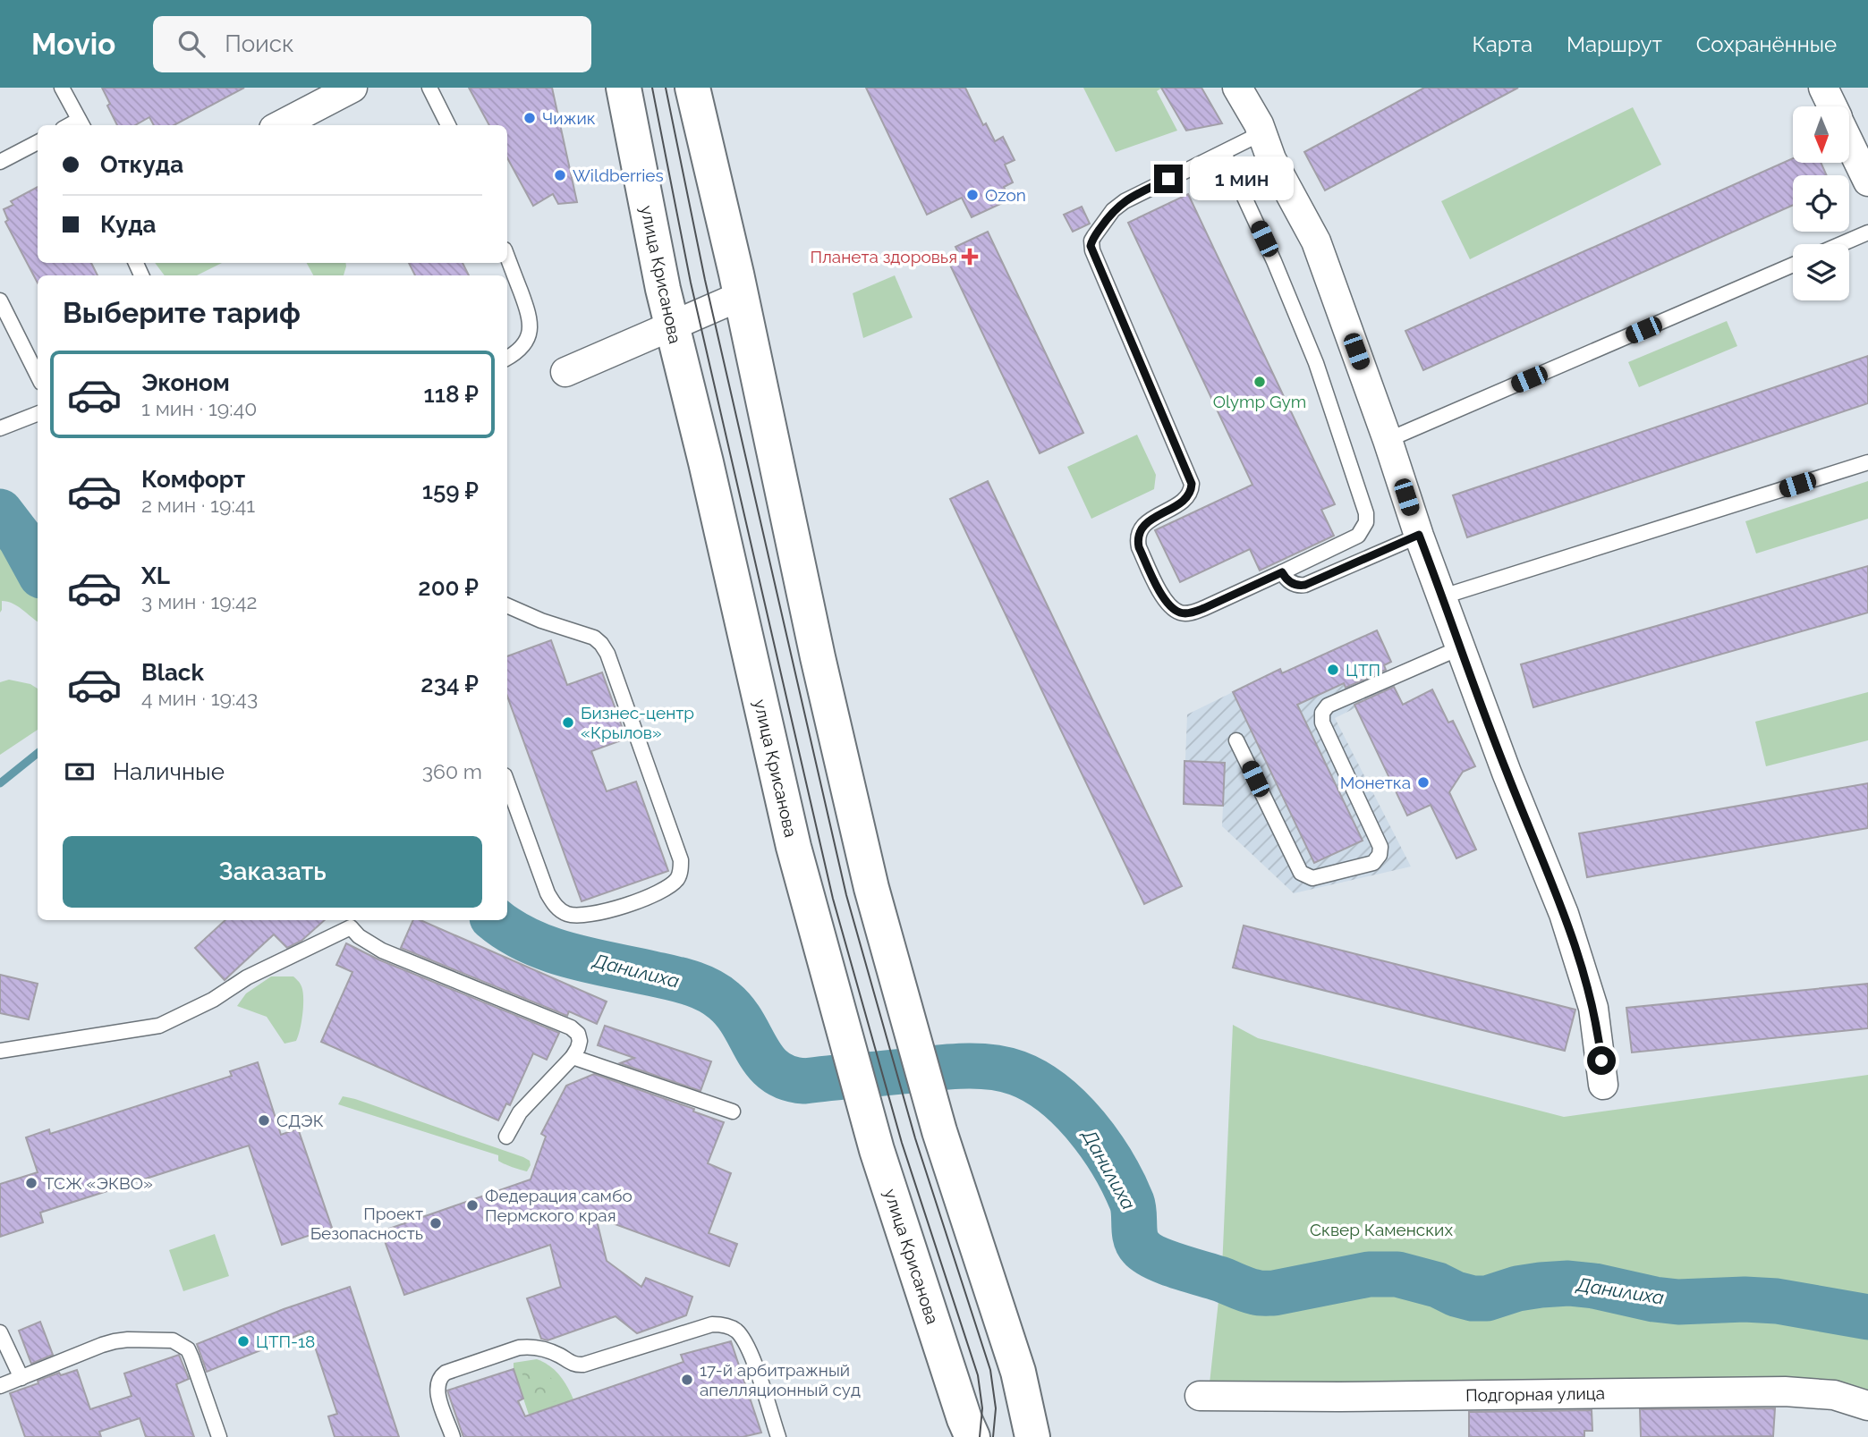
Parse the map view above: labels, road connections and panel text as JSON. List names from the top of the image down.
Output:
{
  "streets": {
    "main road": ["улица Крисанова"],
    "street": ["Подгорная улица"]
  },
  "water": ["Данилиха"],
  "parks": ["Сквер Каменских"],
  "places": {
    "other": [
      "Чижик",
      "Wildberries",
      "Ozon",
      "Olymp Gym",
      "ЦТП",
      "Бизнес-центр «Крылов»",
      "Монетка",
      "СДЭК",
      "ТСЖ «ЭКВО»",
      "Федерация самбо Пермского края",
      "Проект Безопасность",
      "ЦТП-18",
      "17-й арбитражный апелляционный суд"
    ],
    "health": ["Планета здоровья"]
  },
  "north": "bottom",
  "page": {
    "header": "Movio",
    "search": "Поиск",
    "nav": ["Карта", "Маршрут", "Сохранённые"],
    "banner": ["Откуда", "Куда"],
    "bubble": "1 мин",
    "heading": "Выберите тариф",
    "list": [
      {
        "name": "Эконом",
        "note": "1 мин · 19:40",
        "value": "118 ₽"
      },
      {
        "name": "Комфорт",
        "note": "2 мин · 19:41",
        "value": "159 ₽"
      },
      {
        "name": "XL",
        "note": "3 мин · 19:42",
        "value": "200 ₽"
      },
      {
        "name": "Black",
        "note": "4 мин · 19:43",
        "value": "234 ₽"
      }
    ],
    "pay": ["Наличные", "360 m"],
    "buttons": "Заказать"
  }
}
